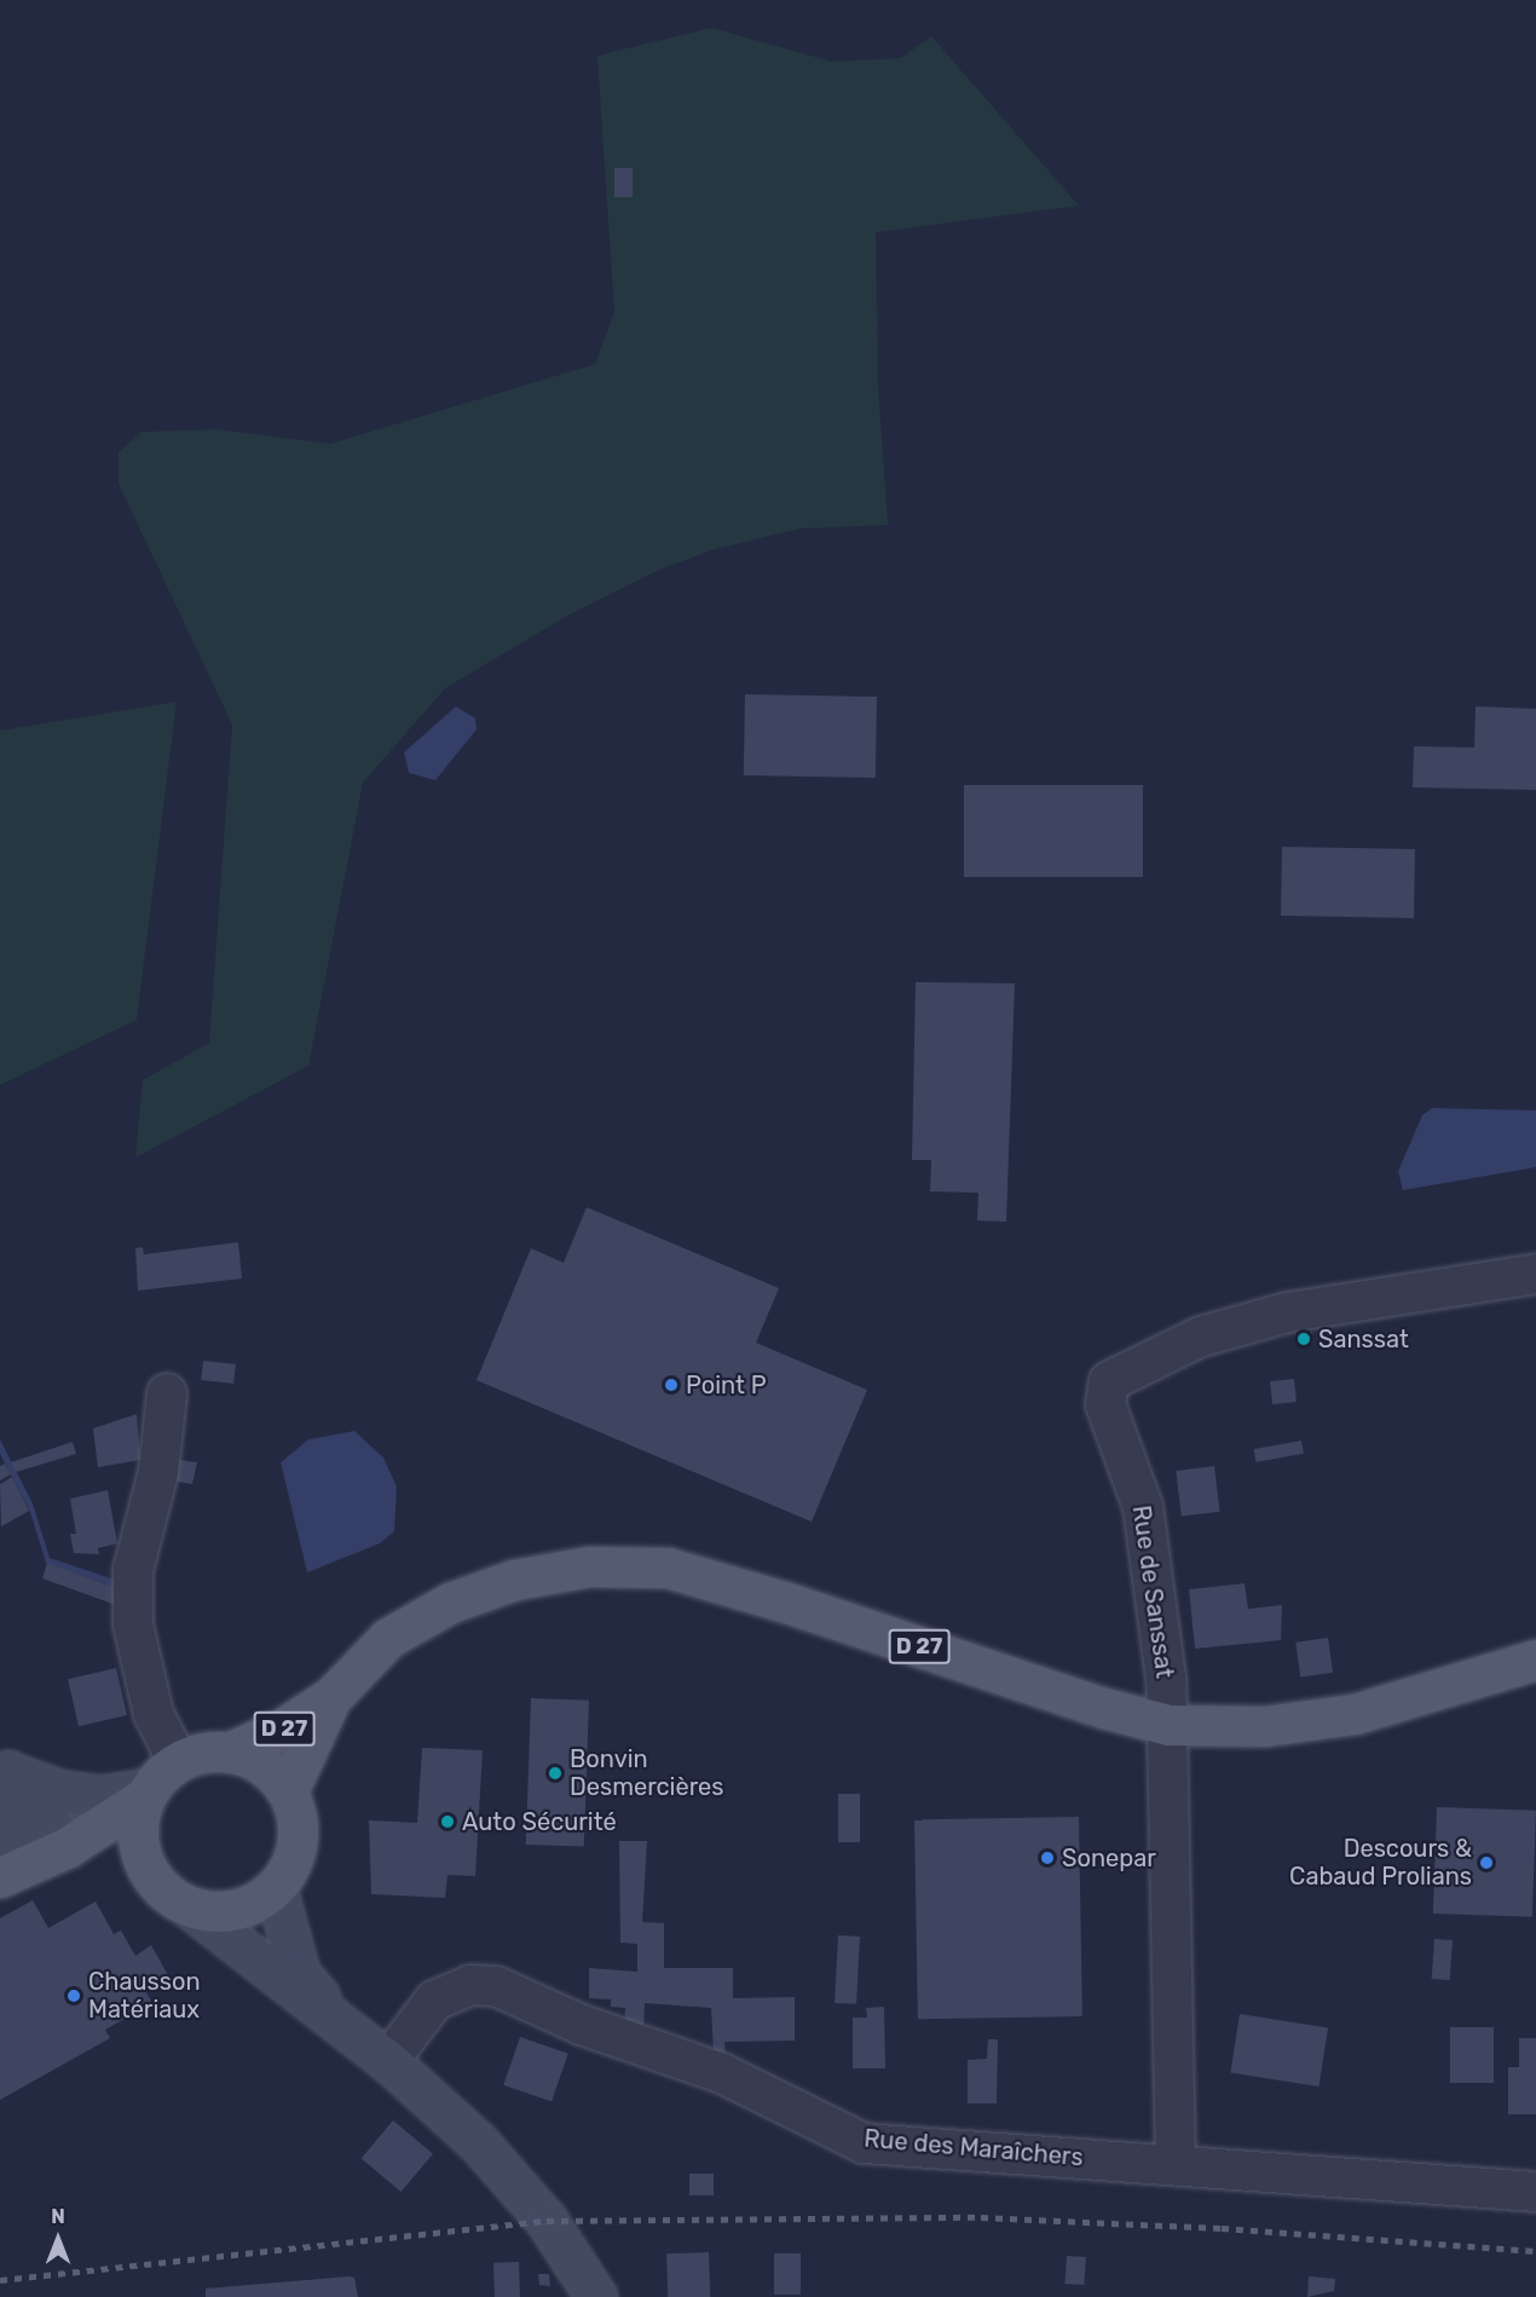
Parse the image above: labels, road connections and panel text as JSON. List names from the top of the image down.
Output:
{
  "streets": {
    "main road": ["D 27"],
    "street": ["Rue de Sanssat", "Rue des Maraîchers"]
  },
  "crossings": [
    ["Rue de Sanssat", "D 27"],
    ["Rue de Sanssat", "Rue des Maraîchers"]
  ],
  "places": [
    "Sanssat",
    "Point P",
    "Bonvin Desmercières",
    "Auto Sécurité",
    "Sonepar",
    "Descours & Cabaud Prolians",
    "Chausson Matériaux"
  ],
  "north": "top"
}
